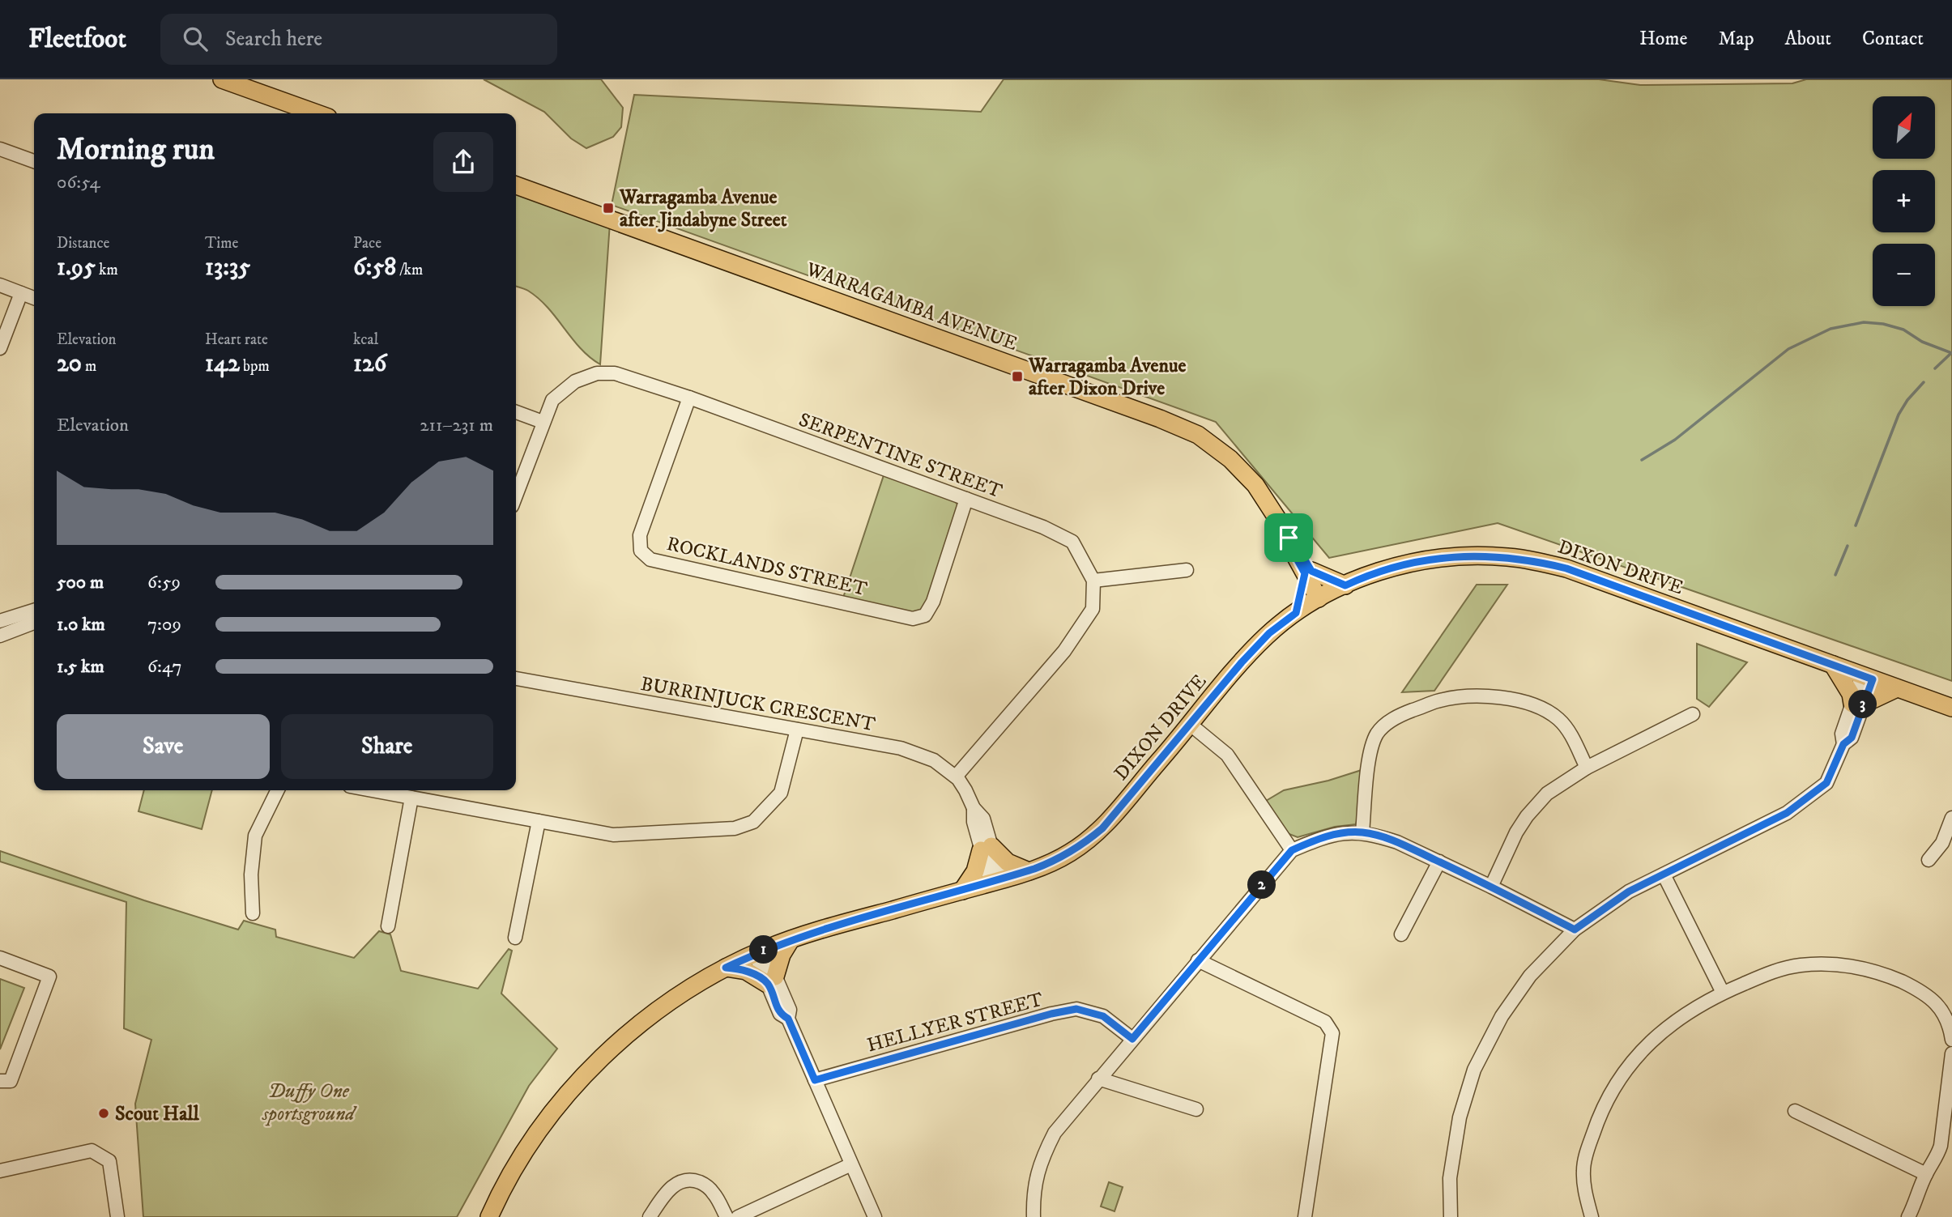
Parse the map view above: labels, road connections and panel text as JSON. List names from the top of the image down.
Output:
{
  "streets": {
    "main road": ["WARRAGAMBA AVENUE", "DIXON DRIVE"],
    "street": [
      "SERPENTINE STREET",
      "ROCKLANDS STREET",
      "BURRINJUCK CRESCENT",
      "HELLYER STREET"
    ]
  },
  "crossings": [
    ["WARRAGAMBA AVENUE", "DIXON DRIVE"],
    ["SERPENTINE STREET", "ROCKLANDS STREET"],
    ["SERPENTINE STREET", "BURRINJUCK CRESCENT"],
    ["DIXON DRIVE", "BURRINJUCK CRESCENT"]
  ],
  "parks": ["Duffy One sportsground"],
  "places": {
    "transit": ["Warragamba Avenue after Jindabyne Street", "Warragamba Avenue after Dixon Drive"],
    "other": ["Scout Hall"]
  },
  "north": "top right",
  "page": {
    "header": "Fleetfoot",
    "search": "Search here",
    "nav": [
      "Home",
      "Map",
      "About",
      "Contact"
    ],
    "map_buttons": ["+", "−"],
    "heading": ["Morning run", "06:54"],
    "stats": [
      ["Distance", "1.95 km"],
      ["Time", "13:35"],
      ["Pace", "6:58 /km"],
      ["Elevation", "20 m"],
      ["Heart rate", "142 bpm"],
      ["kcal", "126"]
    ],
    "chart": ["Elevation", "211–231 m"],
    "list": [
      {
        "name": "500 m",
        "note": "6:59"
      },
      {
        "name": "1.0 km",
        "note": "7:09"
      },
      {
        "name": "1.5 km",
        "note": "6:47"
      }
    ],
    "pins": ["3", "2", "1"],
    "buttons": ["Save", "Share"]
  }
}
